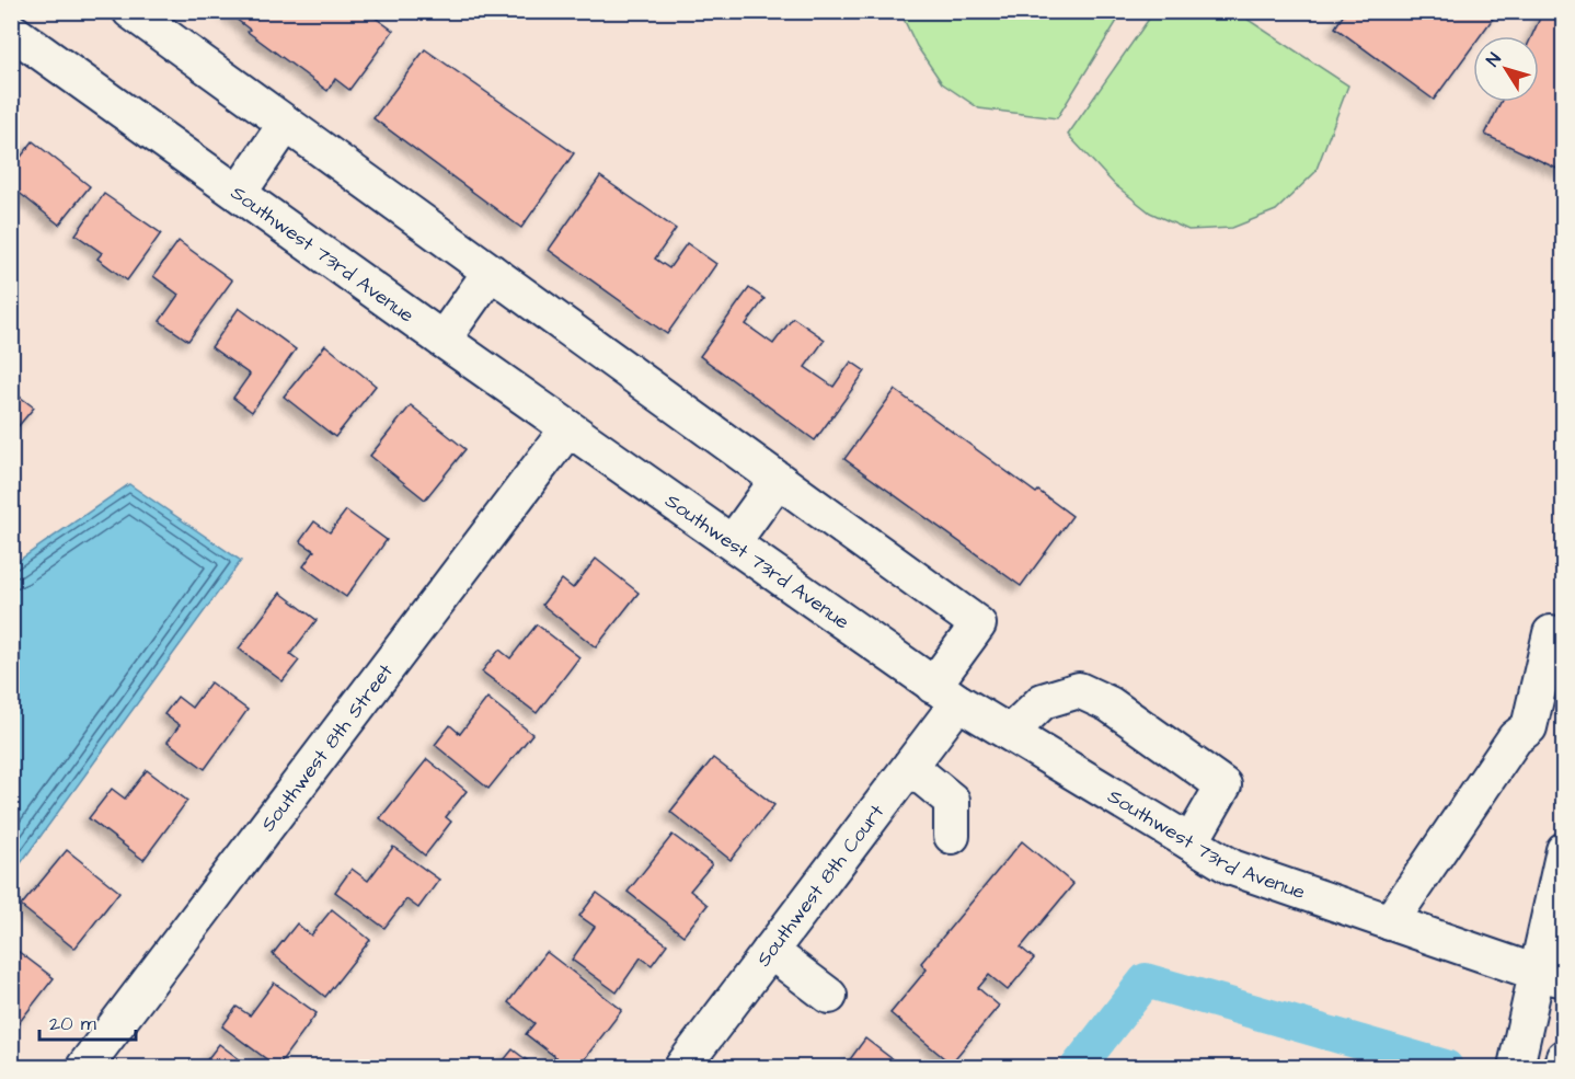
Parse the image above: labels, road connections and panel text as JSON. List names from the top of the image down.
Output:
{
  "streets": {
    "street": ["Southwest 73rd Avenue", "Southwest 8th Street", "Southwest 8th Court"]
  },
  "crossings": [
    ["Southwest 73rd Avenue", "Southwest 8th Street"],
    ["Southwest 73rd Avenue", "Southwest 8th Court"]
  ],
  "scale_bar": "20 m",
  "north": "top left"
}
